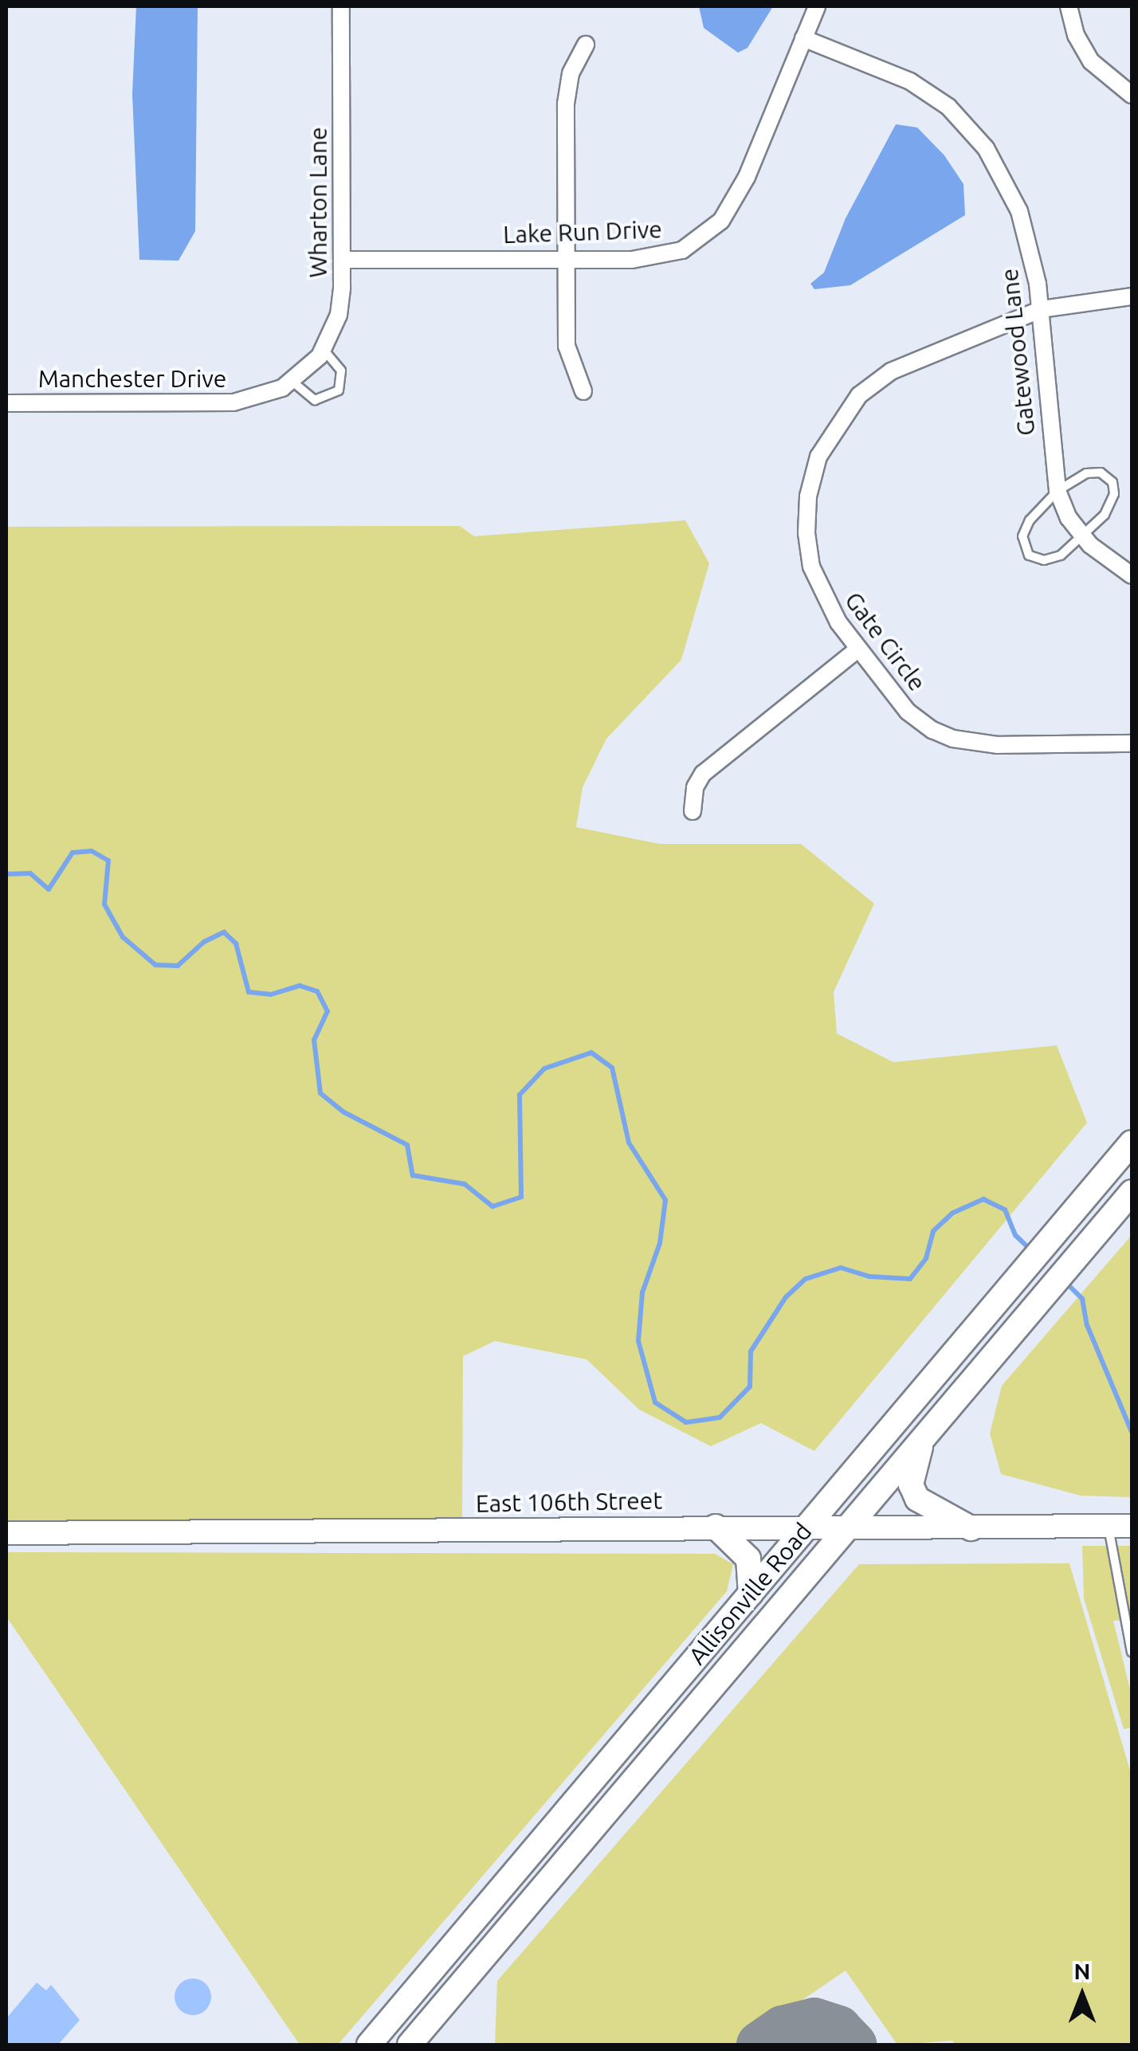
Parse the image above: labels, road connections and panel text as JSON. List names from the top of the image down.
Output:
{
  "streets": {
    "main road": ["Allisonville Road"],
    "street": [
      "Wharton Lane",
      "Lake Run Drive",
      "Gatewood Lane",
      "Manchester Drive",
      "Gate Circle",
      "East 106th Street"
    ]
  },
  "crossings": [
    ["Wharton Lane", "Lake Run Drive"],
    ["Wharton Lane", "Manchester Drive"],
    ["Lake Run Drive", "Gatewood Lane"],
    ["Gatewood Lane", "Gate Circle"],
    ["East 106th Street", "Allisonville Road"]
  ],
  "north": "top"
}
